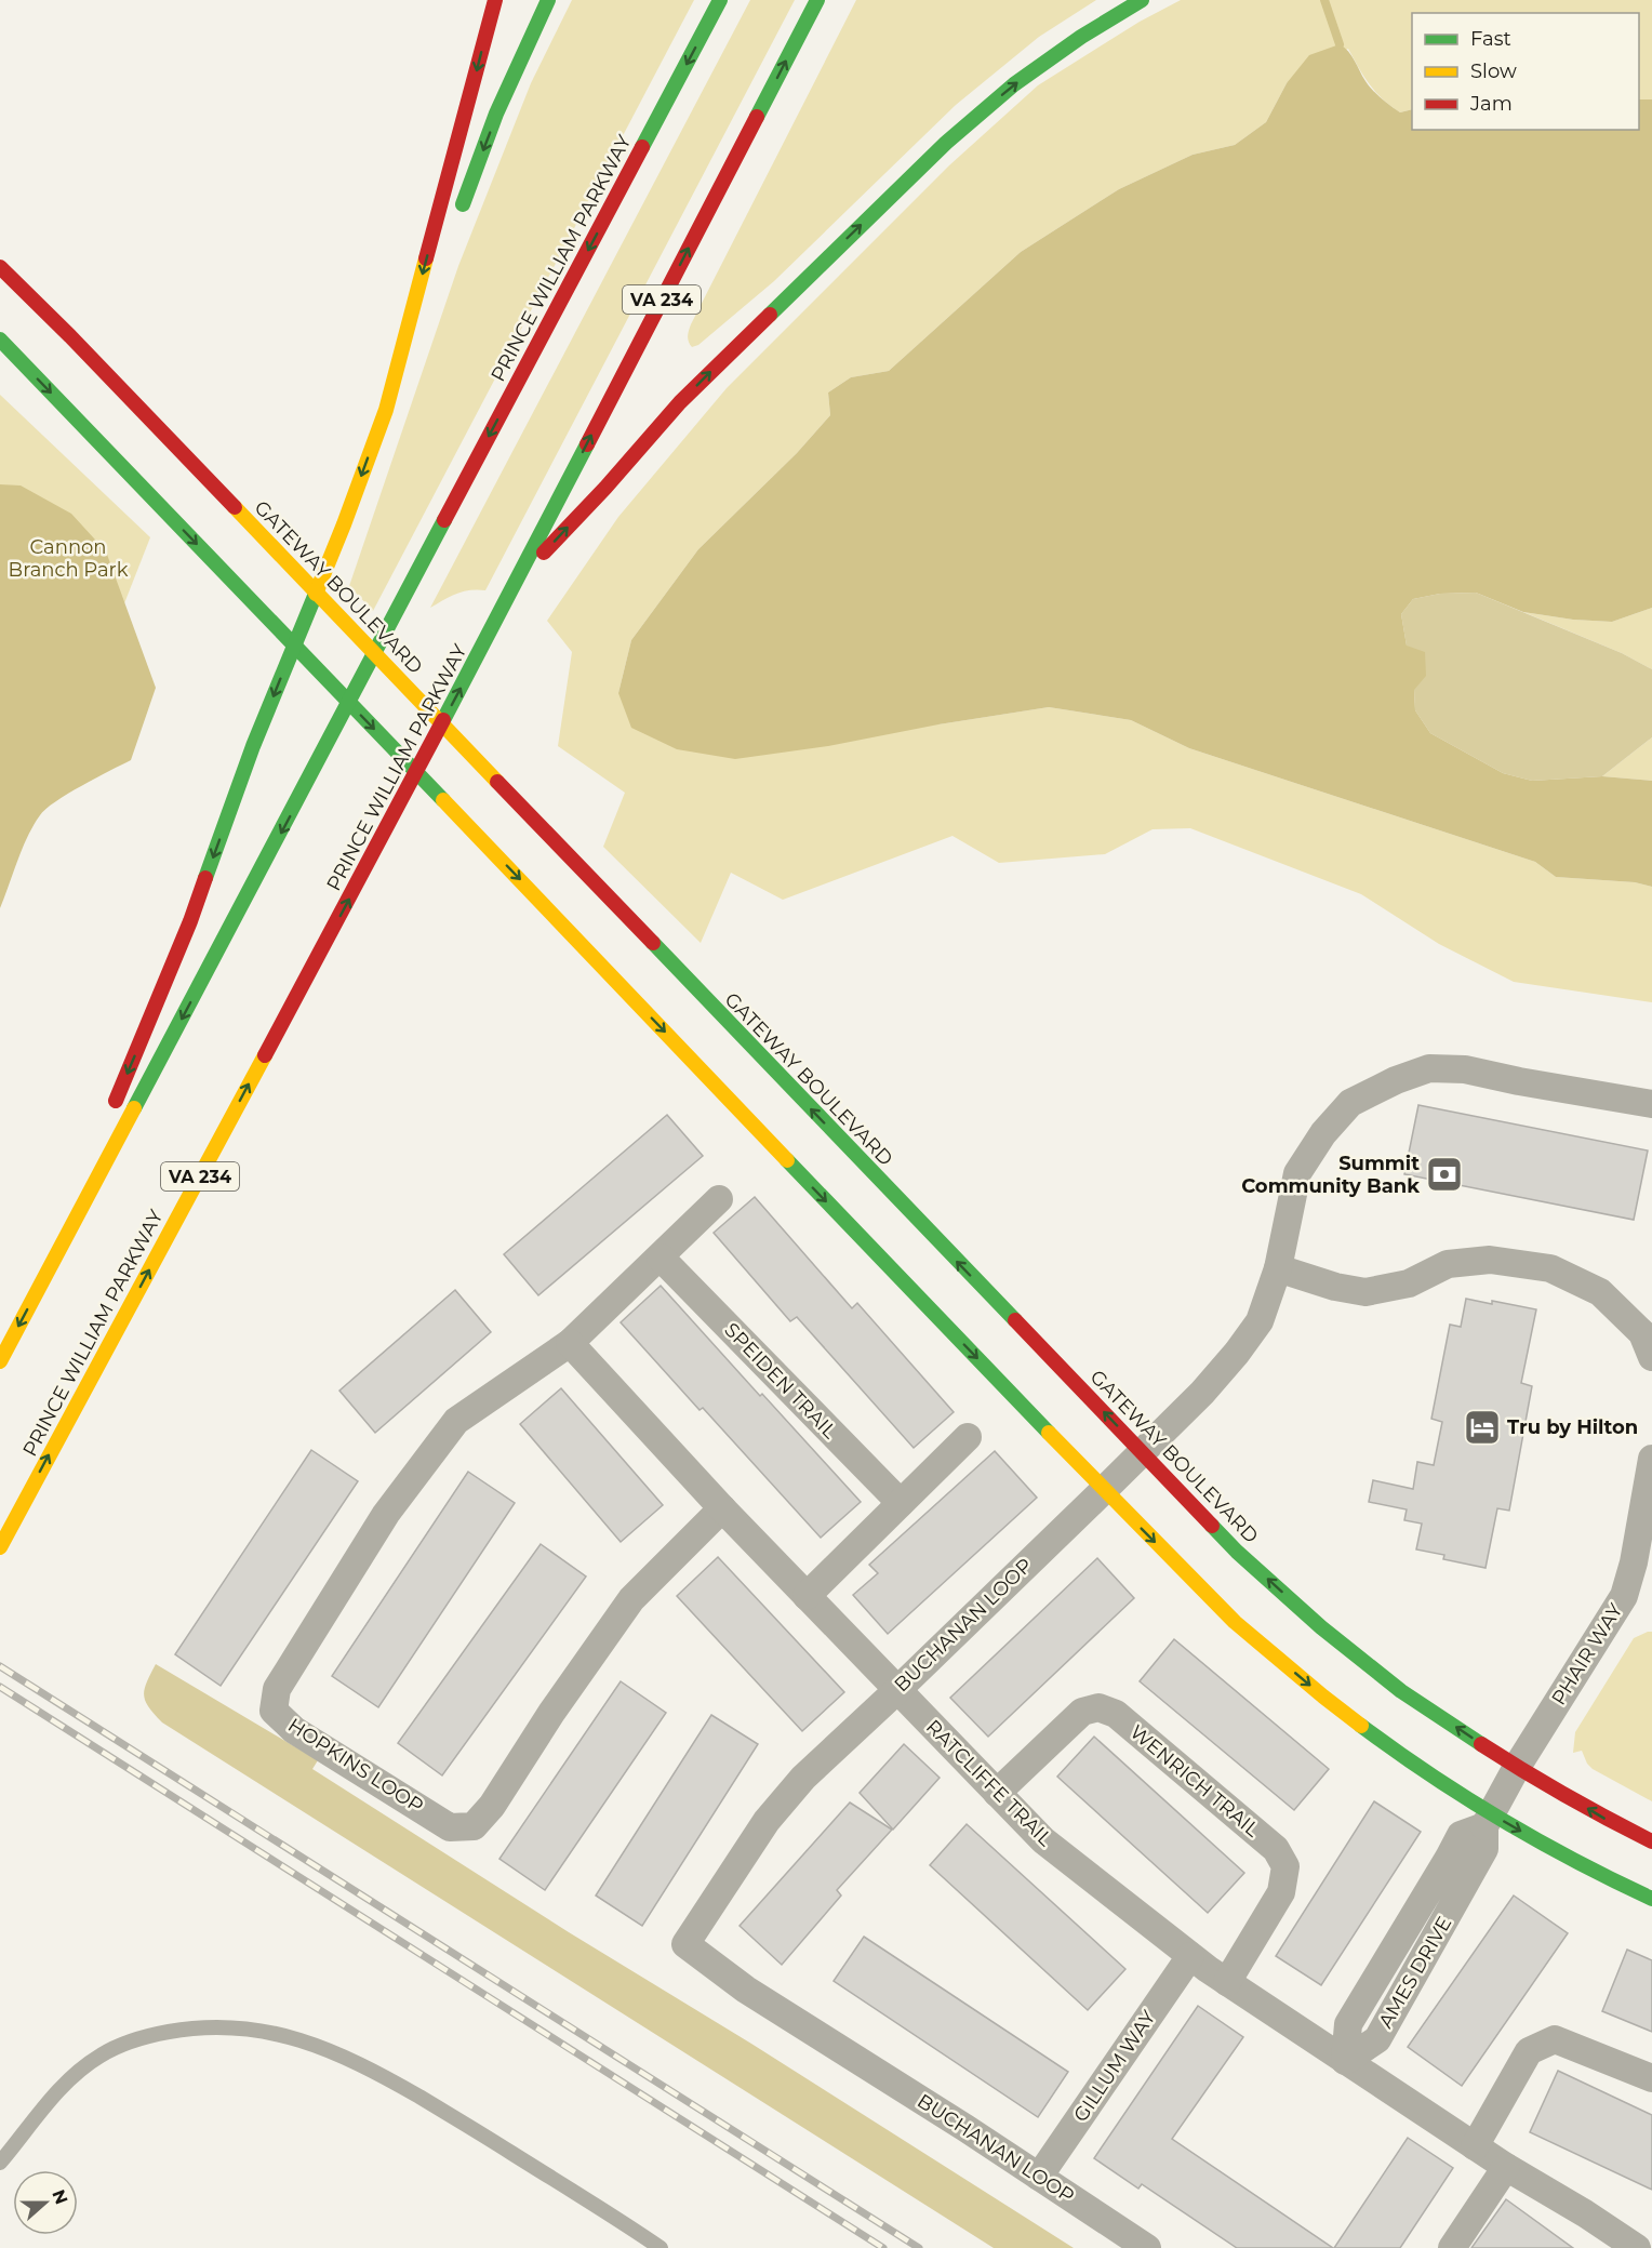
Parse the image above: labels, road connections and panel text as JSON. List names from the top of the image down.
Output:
{
  "streets": {
    "main road": ["PRINCE WILLIAM PARKWAY", "VA 234", "GATEWAY BOULEVARD"],
    "street": [
      "SPEIDEN TRAIL",
      "BUCHANAN LOOP",
      "PHAIR WAY",
      "HOPKINS LOOP",
      "WENRICH TRAIL",
      "RATCLIFFE TRAIL",
      "AMES DRIVE",
      "GILLUM WAY"
    ]
  },
  "crossings": [
    ["GATEWAY BOULEVARD", "BUCHANAN LOOP"],
    ["GATEWAY BOULEVARD", "PHAIR WAY"],
    ["BUCHANAN LOOP", "RATCLIFFE TRAIL"],
    ["BUCHANAN LOOP", "GILLUM WAY"],
    ["HOPKINS LOOP", "RATCLIFFE TRAIL"],
    ["WENRICH TRAIL", "RATCLIFFE TRAIL"],
    ["RATCLIFFE TRAIL", "AMES DRIVE"],
    ["RATCLIFFE TRAIL", "GILLUM WAY"]
  ],
  "parks": ["Cannon Branch Park"],
  "places": {
    "bank": ["Summit Community Bank"],
    "hotel": ["Tru by Hilton"]
  },
  "legend": ["Fast", "Slow", "Jam"],
  "north": "right"
}
